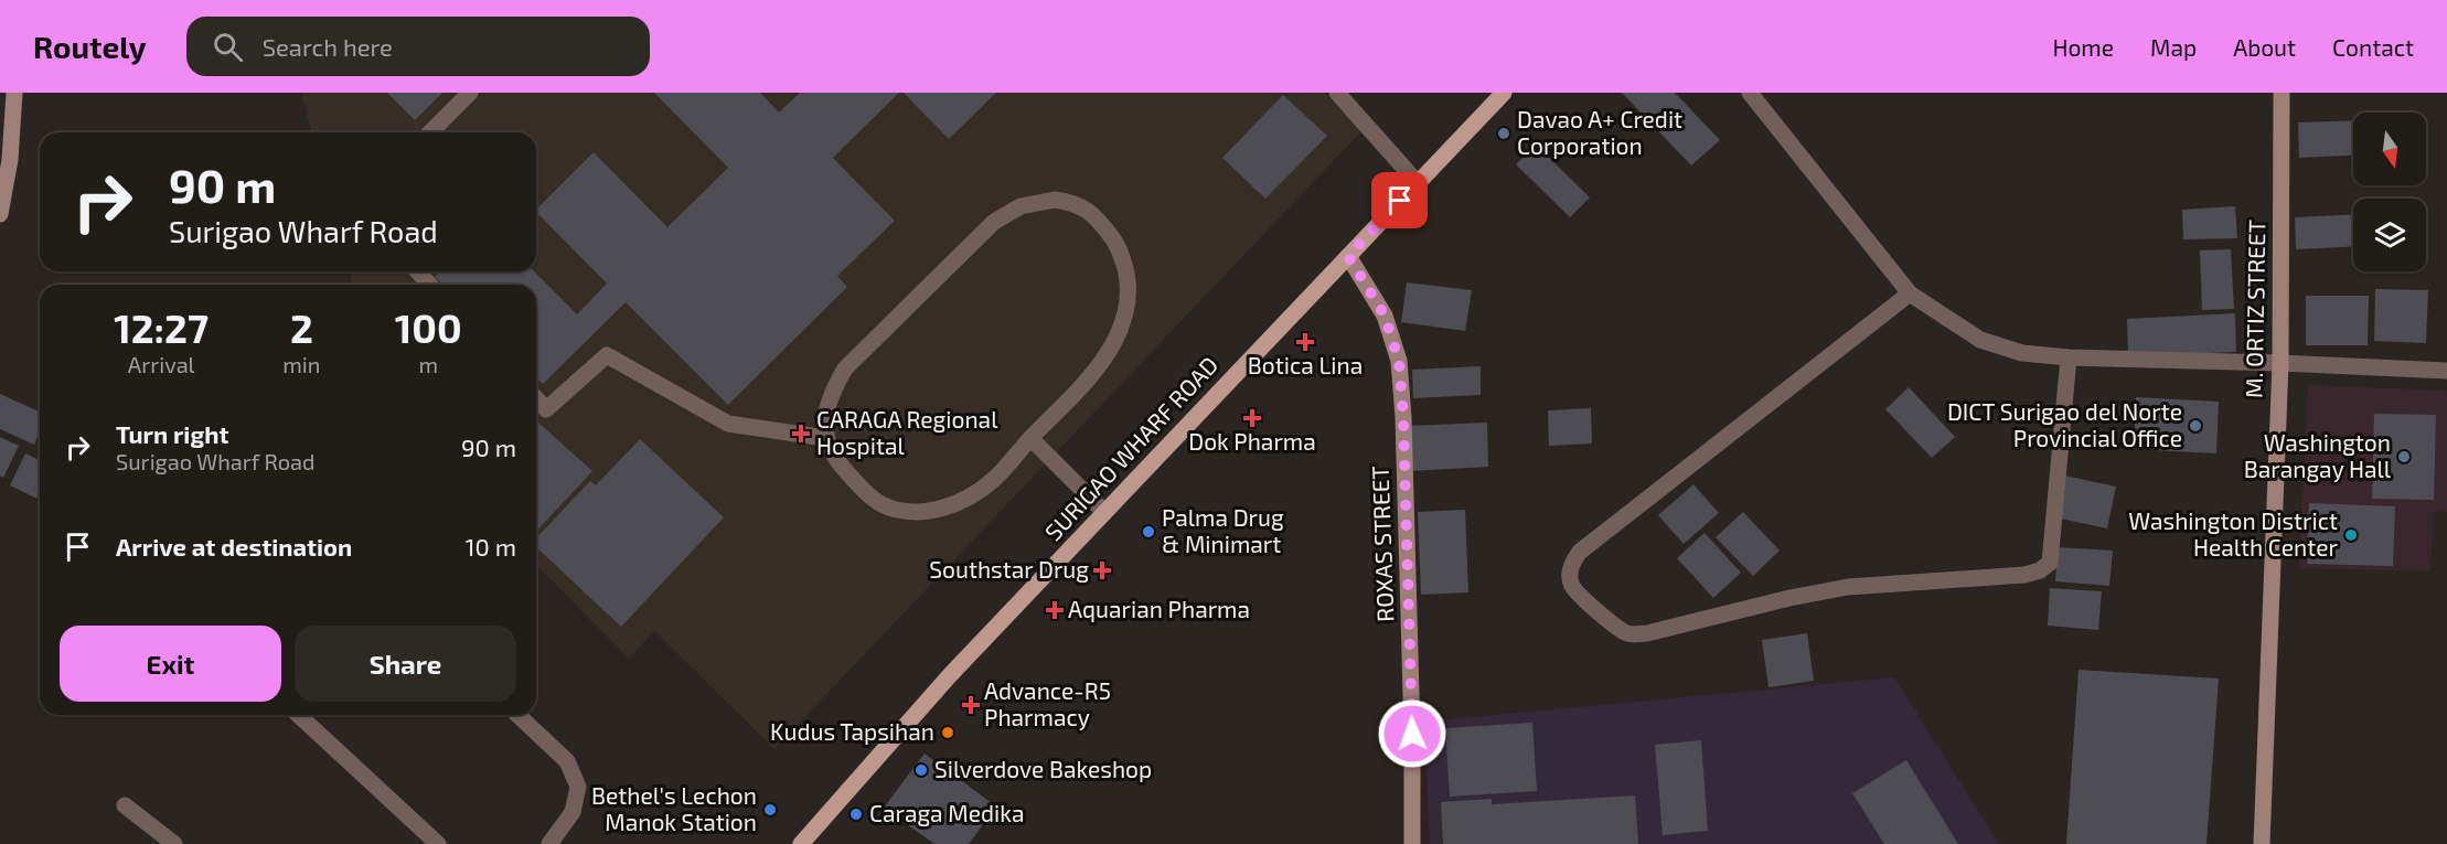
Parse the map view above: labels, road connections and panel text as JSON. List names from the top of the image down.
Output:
{
  "streets": {
    "main road": ["SURIGAO WHARF ROAD"],
    "street": ["M. ORTIZ STREET", "ROXAS STREET"]
  },
  "crossings": [
    ["SURIGAO WHARF ROAD", "ROXAS STREET"]
  ],
  "places": {
    "other": [
      "Davao A+ Credit Corporation",
      "DICT Surigao del Norte Provincial Office",
      "Washington Barangay Hall",
      "Palma Drug & Minimart",
      "Washington District Health Center",
      "Kudus Tapsihan",
      "Silverdove Bakeshop",
      "Bethel's Lechon Manok Station",
      "Caraga Medika"
    ],
    "health": [
      "Botica Lina",
      "Dok Pharma",
      "CARAGA Regional Hospital",
      "Southstar Drug",
      "Aquarian Pharma",
      "Advance-R5 Pharmacy"
    ]
  },
  "north": "bottom",
  "page": {
    "header": "Routely",
    "search": "Search here",
    "nav": [
      "Home",
      "Map",
      "About",
      "Contact"
    ],
    "turn": ["90 m", "Surigao Wharf Road"],
    "eta": [
      "12:27",
      "Arrival",
      "2",
      "min",
      "100",
      "m"
    ],
    "list": [
      {
        "name": "Turn right",
        "note": "Surigao Wharf Road",
        "value": "90 m"
      },
      {
        "name": "Arrive at destination",
        "value": "10 m"
      }
    ],
    "buttons": ["Exit", "Share"]
  }
}
